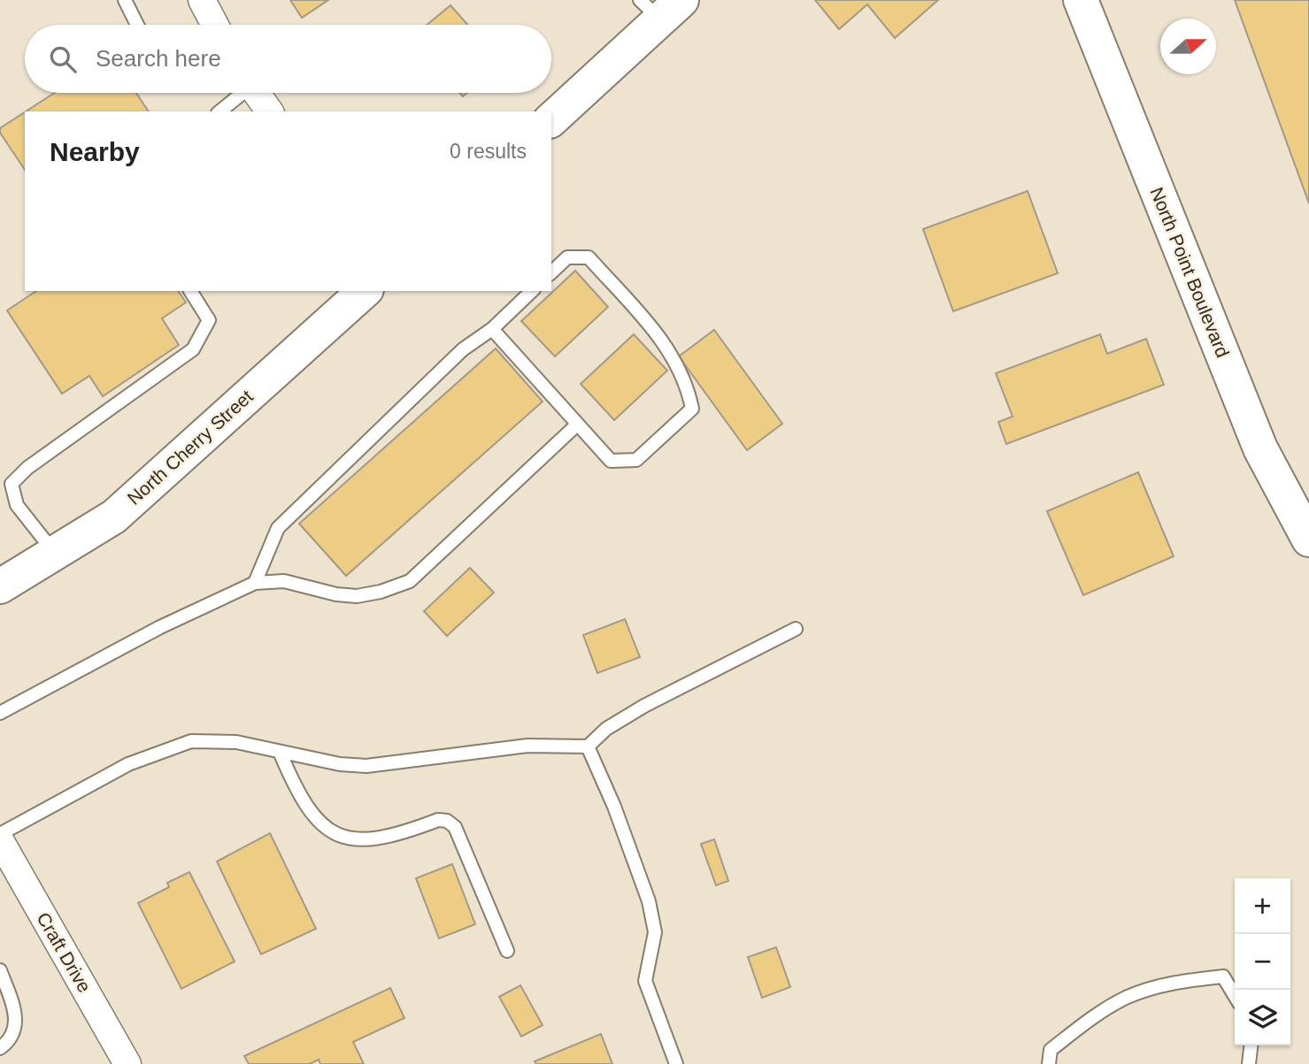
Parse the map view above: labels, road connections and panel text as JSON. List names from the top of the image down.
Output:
{
  "streets": {
    "main road": ["North Point Boulevard", "North Cherry Street"],
    "street": ["Craft Drive"]
  },
  "north": "right",
  "page": {
    "search": "Search here",
    "heading": ["Nearby", "0 results"],
    "map_buttons": ["+", "−"]
  }
}
